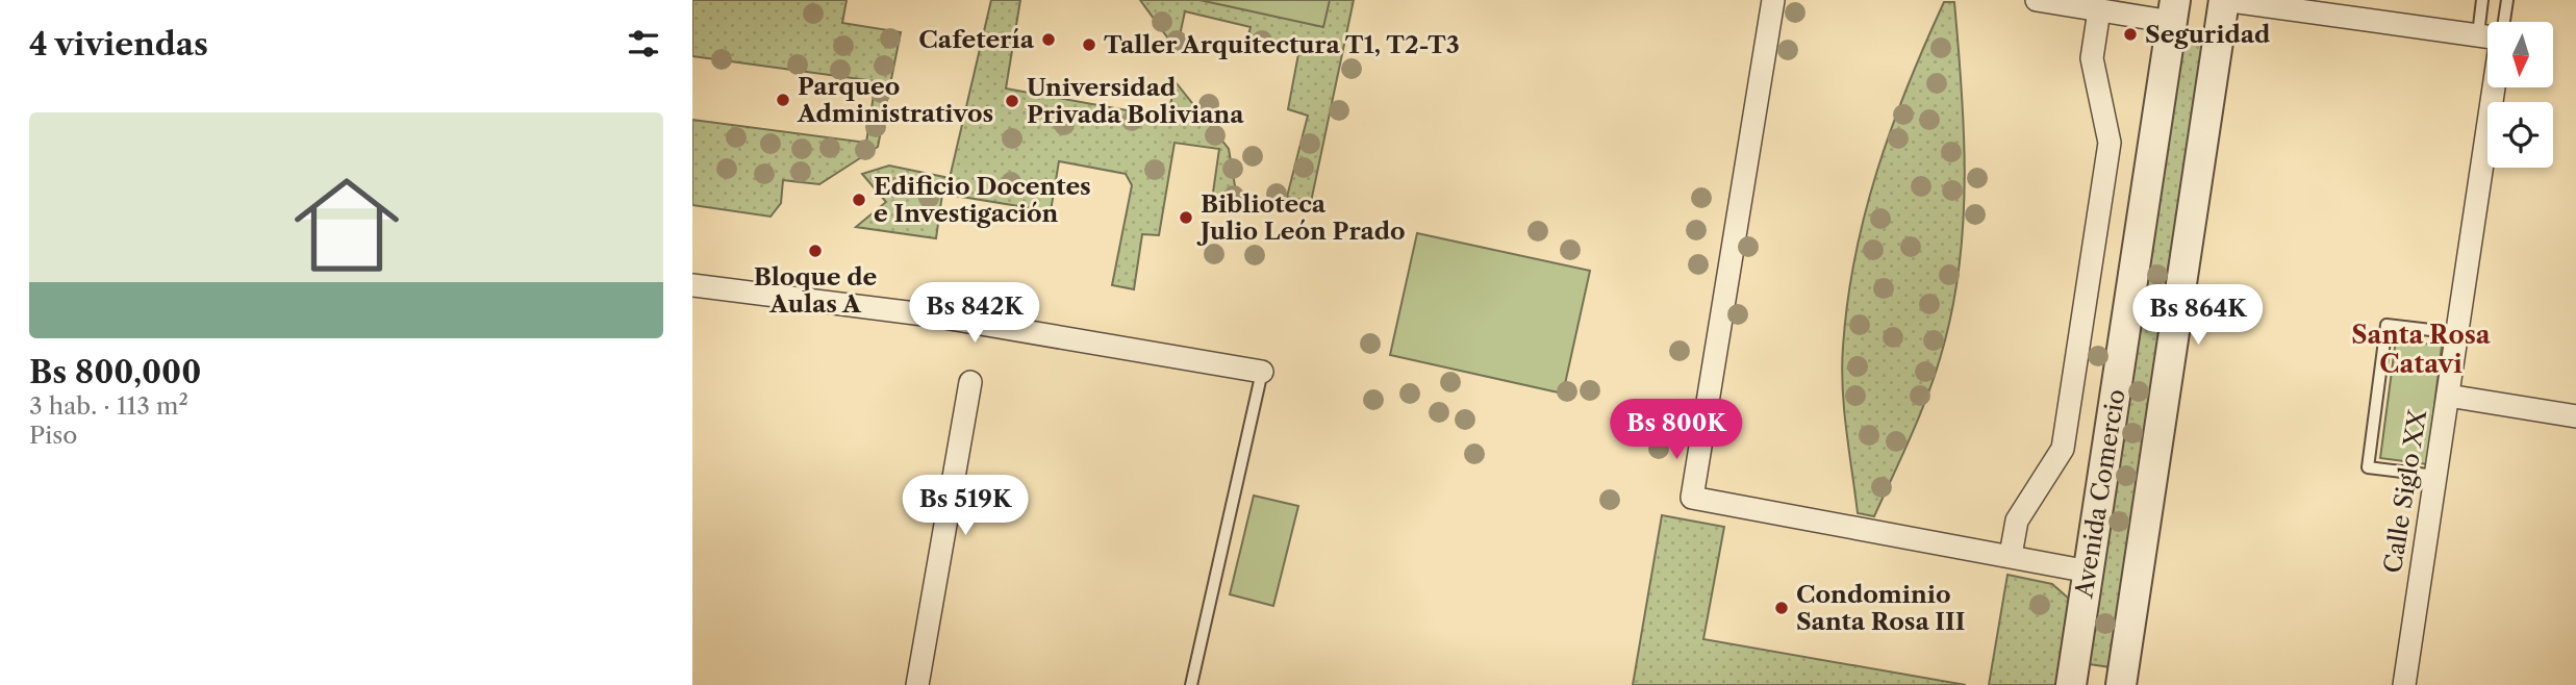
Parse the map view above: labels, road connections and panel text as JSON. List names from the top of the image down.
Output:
{
  "streets": {
    "street": ["Calle Siglo XX", "Avenida Comercio"]
  },
  "districts": ["Santa Rosa Catavi"],
  "places": [
    "Seguridad",
    "Cafetería",
    "Taller Arquitectura T1, T2-T3",
    "Parqueo Administrativos",
    "Universidad Privada Boliviana",
    "Edificio Docentes e Investigación",
    "Biblioteca Julio León Prado",
    "Bloque de Aulas A",
    "Condominio Santa Rosa III"
  ],
  "north": "bottom",
  "page": {
    "heading": "4 viviendas",
    "list": [
      {
        "name": "Bs 800,000",
        "note": "3 hab. · 113 m² · Piso"
      }
    ],
    "price": [
      "Bs 842K",
      "Bs 864K",
      "Bs 800K",
      "Bs 519K"
    ]
  }
}
